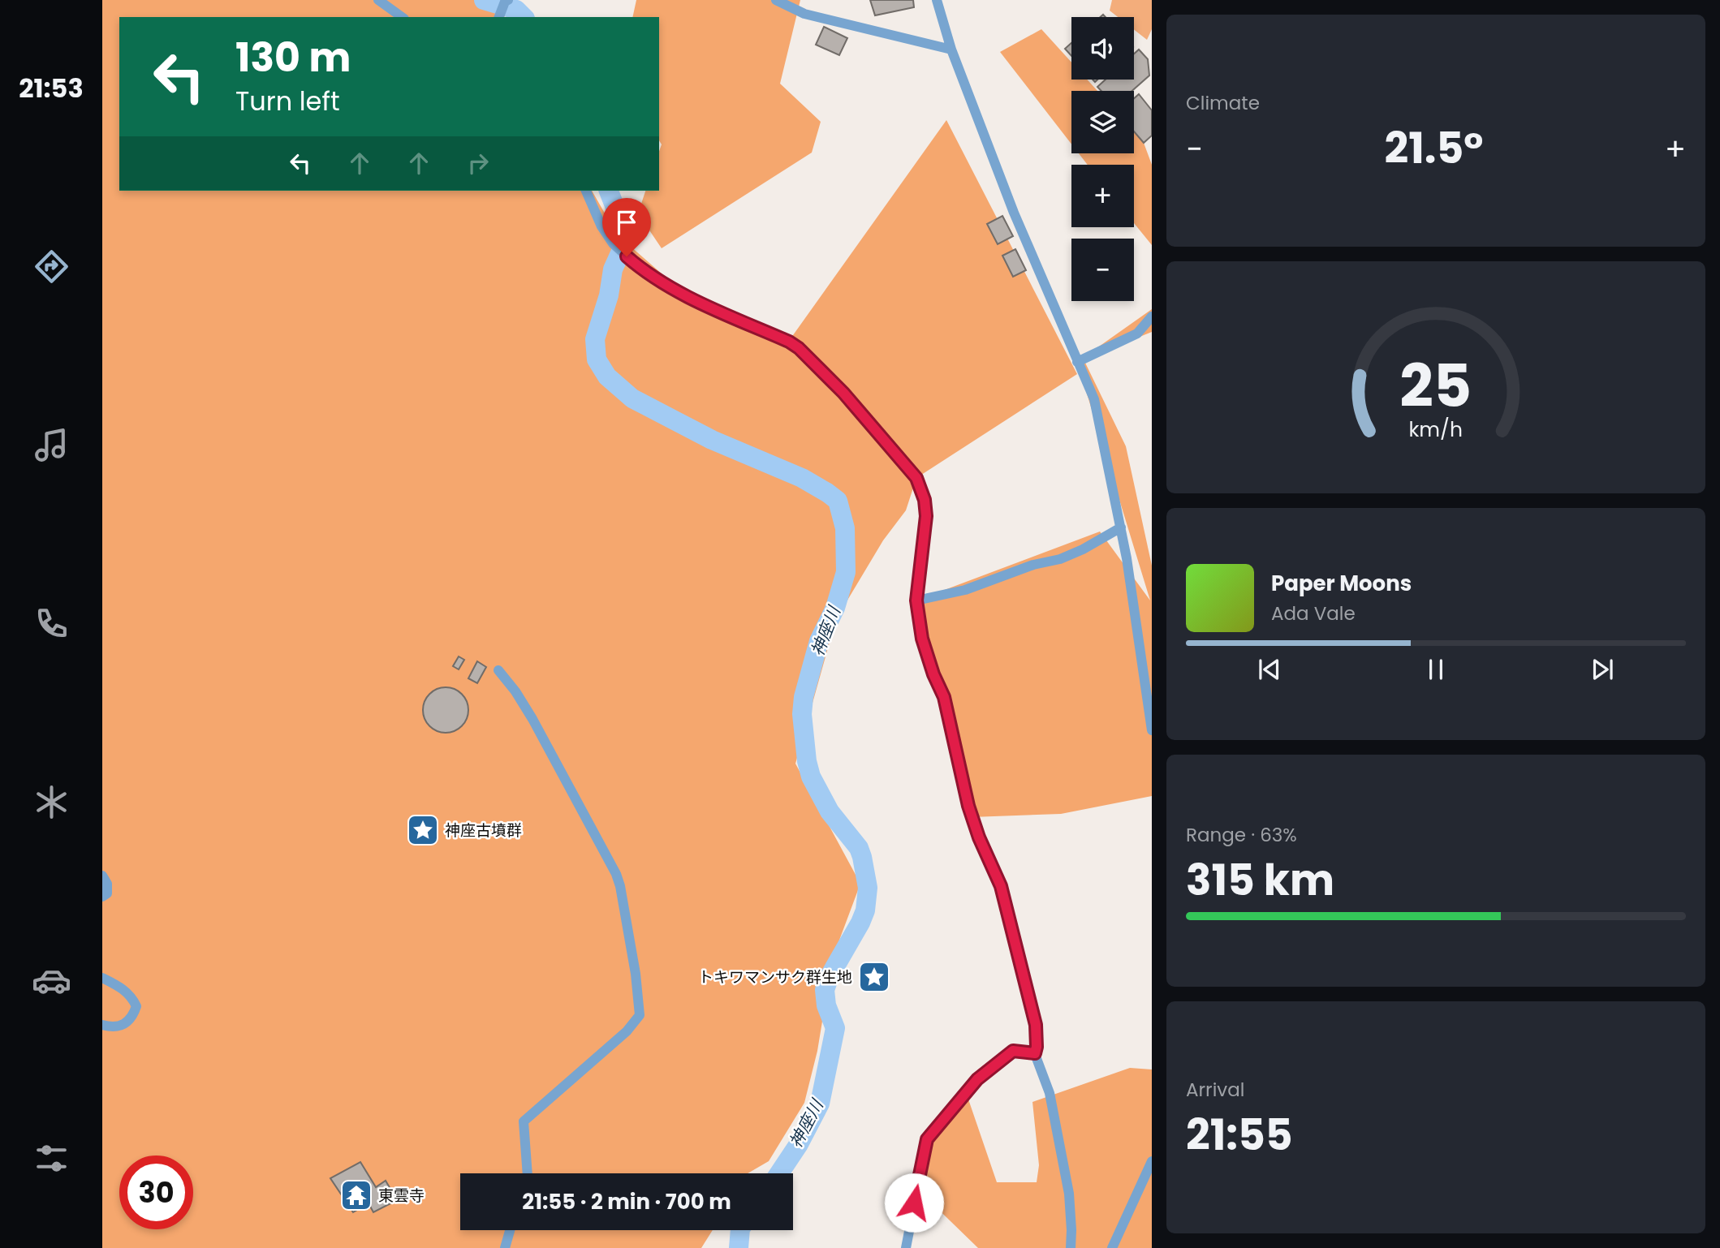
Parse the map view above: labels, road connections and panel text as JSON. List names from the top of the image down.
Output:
{
  "water": ["神座川"],
  "places": {
    "place": ["神座古墳群", "トキワマンサク群生地"],
    "temple": ["東雲寺"]
  },
  "page": {
    "tabs": "21:53",
    "tile": [
      "Climate",
      ["Range · 63%", "315 km"],
      ["Arrival", "21:55"]
    ],
    "map_buttons": ["+", "−"],
    "turn": ["130 m", "Turn left"],
    "heat": ["−", "21.5°", "+"],
    "song": ["Paper Moons", "Ada Vale"],
    "limit": "30",
    "trip": "21:55 · 2 min · 700 m",
    "gauge": ["25", "km/h"]
  }
}
